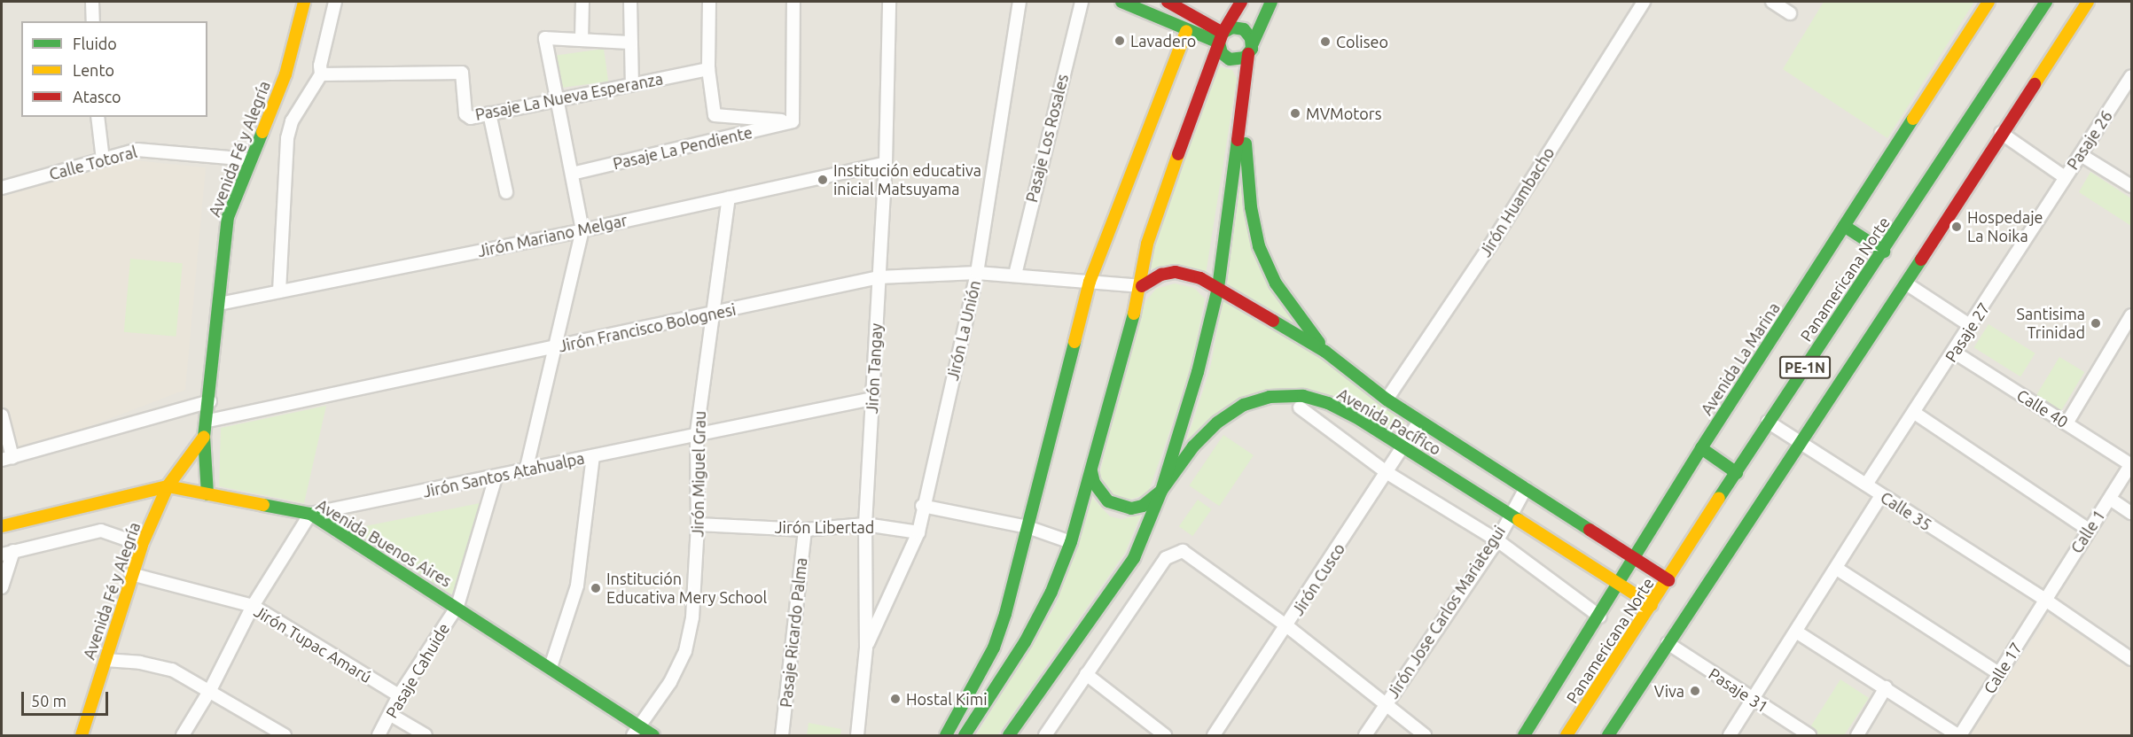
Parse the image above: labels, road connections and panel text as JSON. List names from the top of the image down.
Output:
{
  "streets": {
    "main road": [
      "Avenida Fé y Alegría",
      "Panamericana Norte",
      "Avenida La Marina",
      "PE-1N",
      "Avenida Pacífico",
      "Avenida Buenos Aires"
    ],
    "street": [
      "Pasaje La Nueva Esperanza",
      "Pasaje Los Rosales",
      "Pasaje 26",
      "Pasaje La Pendiente",
      "Calle Totoral",
      "Jirón Huambacho",
      "Jirón Mariano Melgar",
      "Jirón Francisco Bolognesi",
      "Jirón La Unión",
      "Pasaje 27",
      "Jirón Tangay",
      "Calle 40",
      "Jirón Miguel Grau",
      "Jirón Santos Atahualpa",
      "Calle 35",
      "Jirón Libertad",
      "Calle 1",
      "Jirón Cusco",
      "Jirón Jose Carlos Mariategui",
      "Pasaje Ricardo Palma",
      "Jirón Tupac Amarú",
      "Calle 17",
      "Pasaje Cahuide",
      "Pasaje 31"
    ]
  },
  "crossings": [
    ["Pasaje Los Rosales", "Jirón Francisco Bolognesi"],
    ["Pasaje 26", "Pasaje 27"],
    ["Avenida Fé y Alegría", "Calle Totoral"],
    ["Avenida Fé y Alegría", "Jirón Mariano Melgar"],
    ["Avenida Fé y Alegría", "Jirón Francisco Bolognesi"],
    ["Avenida Fé y Alegría", "Avenida Buenos Aires"],
    ["Avenida Fé y Alegría", "Jirón Tupac Amarú"],
    ["Jirón Huambacho", "Avenida Pacífico"],
    ["Jirón Mariano Melgar", "Jirón Tangay"],
    ["Jirón Mariano Melgar", "Jirón Miguel Grau"],
    ["Panamericana Norte", "Avenida Pacífico"],
    ["Panamericana Norte", "Calle 35"],
    ["Jirón Francisco Bolognesi", "Jirón La Unión"],
    ["Jirón Francisco Bolognesi", "Jirón Tangay"],
    ["Jirón Francisco Bolognesi", "Avenida Pacífico"],
    ["Jirón Francisco Bolognesi", "Jirón Miguel Grau"],
    ["Jirón La Unión", "Jirón Tangay"],
    ["Jirón La Unión", "Jirón Libertad"],
    ["Pasaje 27", "Calle 40"],
    ["Pasaje 27", "Calle 35"],
    ["Avenida La Marina", "Avenida Pacífico"],
    ["Jirón Tangay", "Jirón Santos Atahualpa"],
    ["Jirón Tangay", "Jirón Libertad"],
    ["Calle 40", "Calle 1"],
    ["Avenida Pacífico", "Jirón Cusco"],
    ["Avenida Pacífico", "Jirón Jose Carlos Mariategui"],
    ["Jirón Miguel Grau", "Jirón Santos Atahualpa"],
    ["Jirón Miguel Grau", "Jirón Libertad"],
    ["Jirón Miguel Grau", "Avenida Buenos Aires"],
    ["Jirón Santos Atahualpa", "Avenida Buenos Aires"],
    ["Jirón Santos Atahualpa", "Pasaje Cahuide"],
    ["Calle 35", "Calle 1"],
    ["Calle 35", "Calle 17"],
    ["Jirón Libertad", "Pasaje Ricardo Palma"],
    ["Calle 1", "Calle 17"],
    ["Avenida Buenos Aires", "Pasaje Cahuide"],
    ["Jirón Tupac Amarú", "Pasaje Cahuide"]
  ],
  "places": [
    "Lavadero",
    "Coliseo",
    "MVMotors",
    "Institución educativa inicial Matsuyama",
    "Hospedaje La Noika",
    "Santisima Trinidad",
    "Institución Educativa Mery School",
    "Viva",
    "Hostal Kimi"
  ],
  "legend": ["Fluido", "Lento", "Atasco"],
  "scale_bar": "50 m"
}
